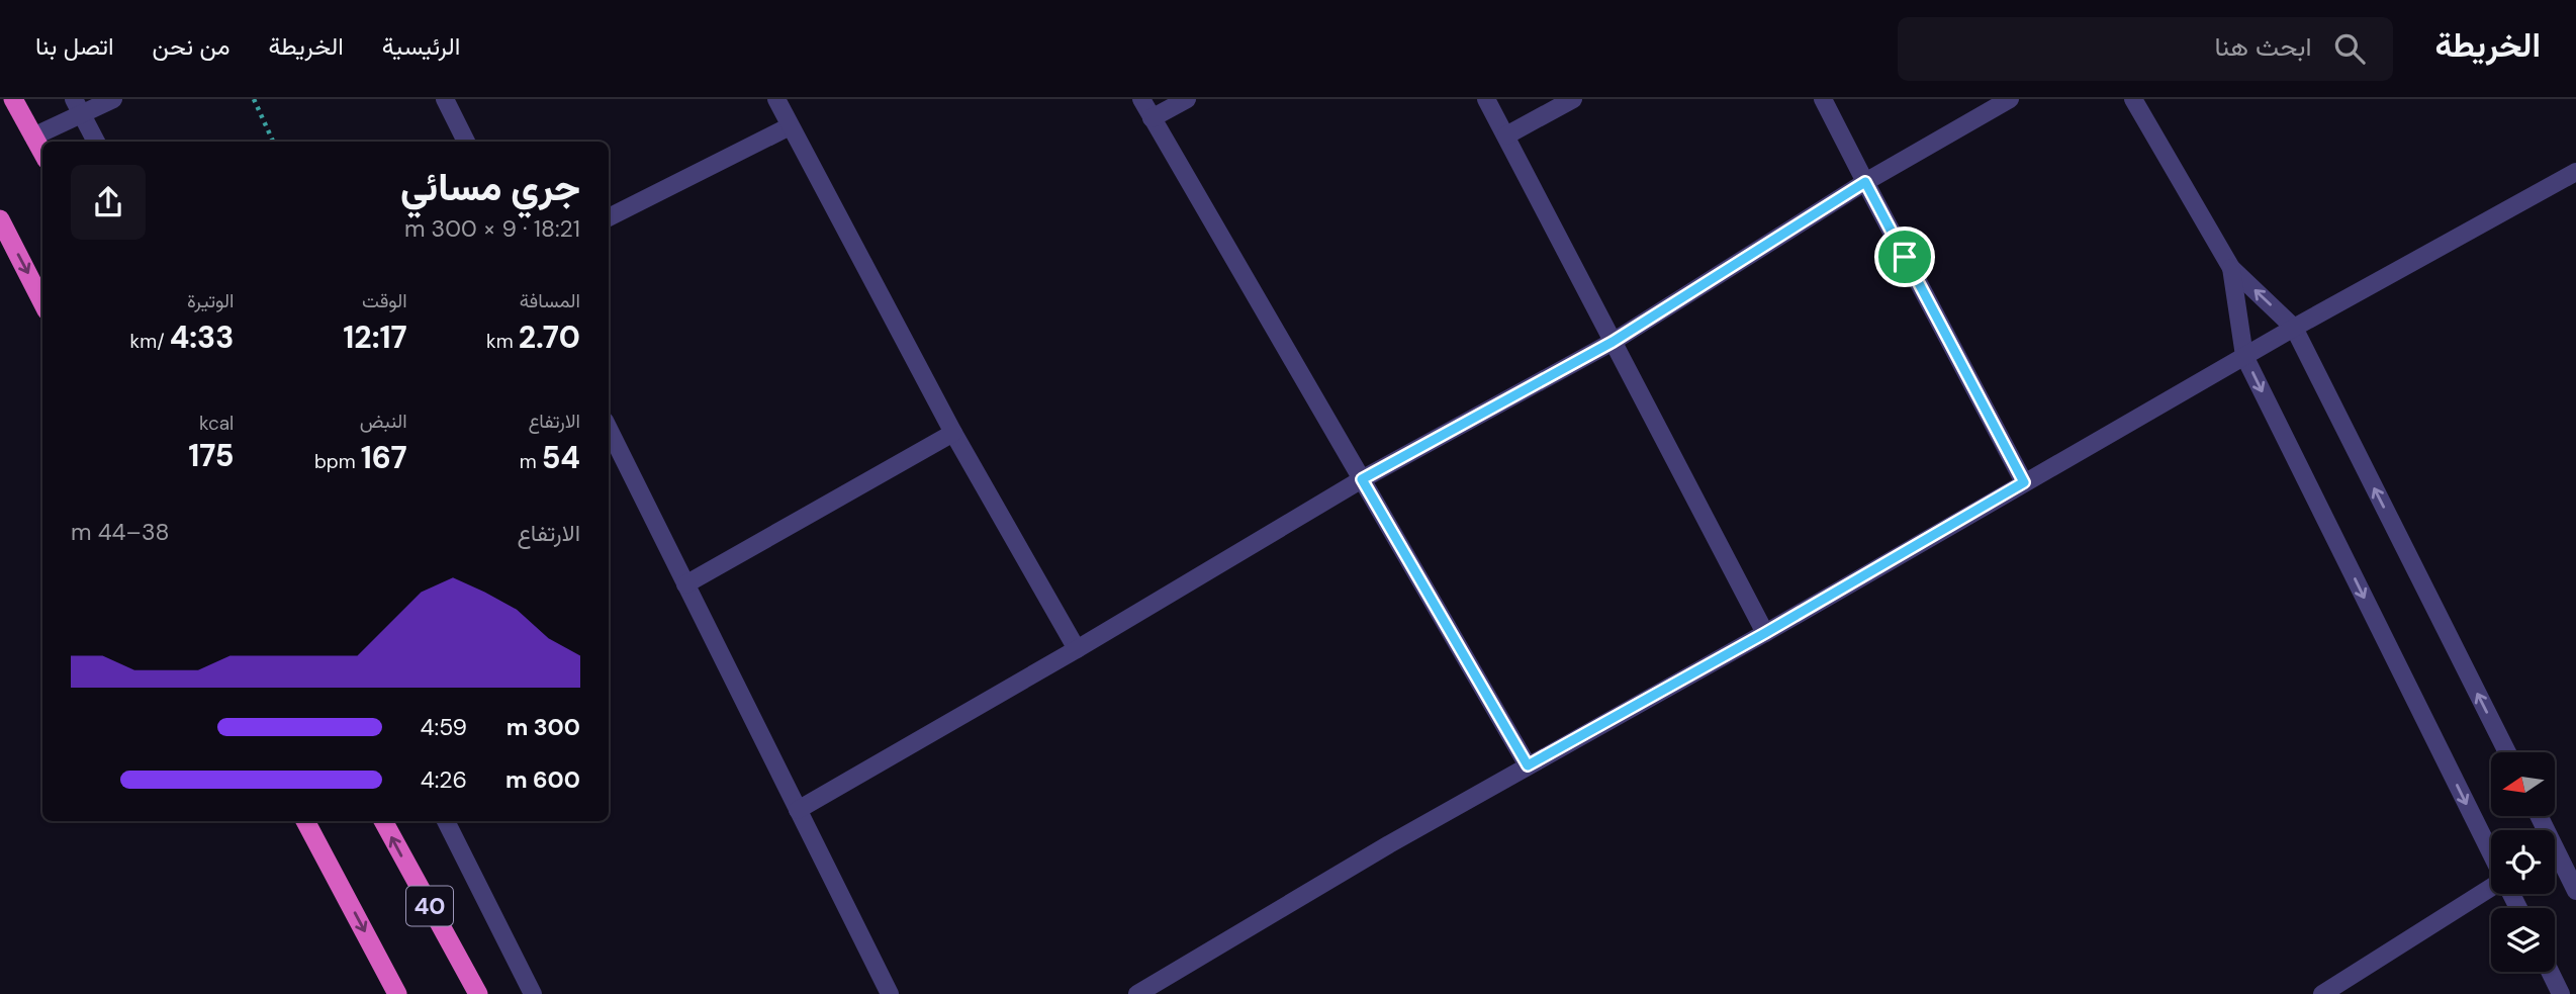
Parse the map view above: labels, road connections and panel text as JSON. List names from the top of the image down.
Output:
{
  "streets": {
    "highway": ["40"]
  },
  "north": "left",
  "page": {
    "header": "الخريطة",
    "search": "ابحث هنا",
    "nav": [
      "الرئيسية",
      "الخريطة",
      "من نحن",
      "اتصل بنا"
    ],
    "heading": ["جري مسائي", "18:21 · 9 × 300 m"],
    "stats": [
      ["المسافة", "2.70 km"],
      ["الوقت", "12:17"],
      ["الوتيرة", "4:33 /km"],
      ["الارتفاع", "54 m"],
      ["النبض", "167 bpm"],
      ["kcal", "175"]
    ],
    "chart": ["الارتفاع", "38–44 m"],
    "list": [
      {
        "name": "300 m",
        "note": "4:59"
      },
      {
        "name": "600 m",
        "note": "4:26"
      }
    ]
  }
}
